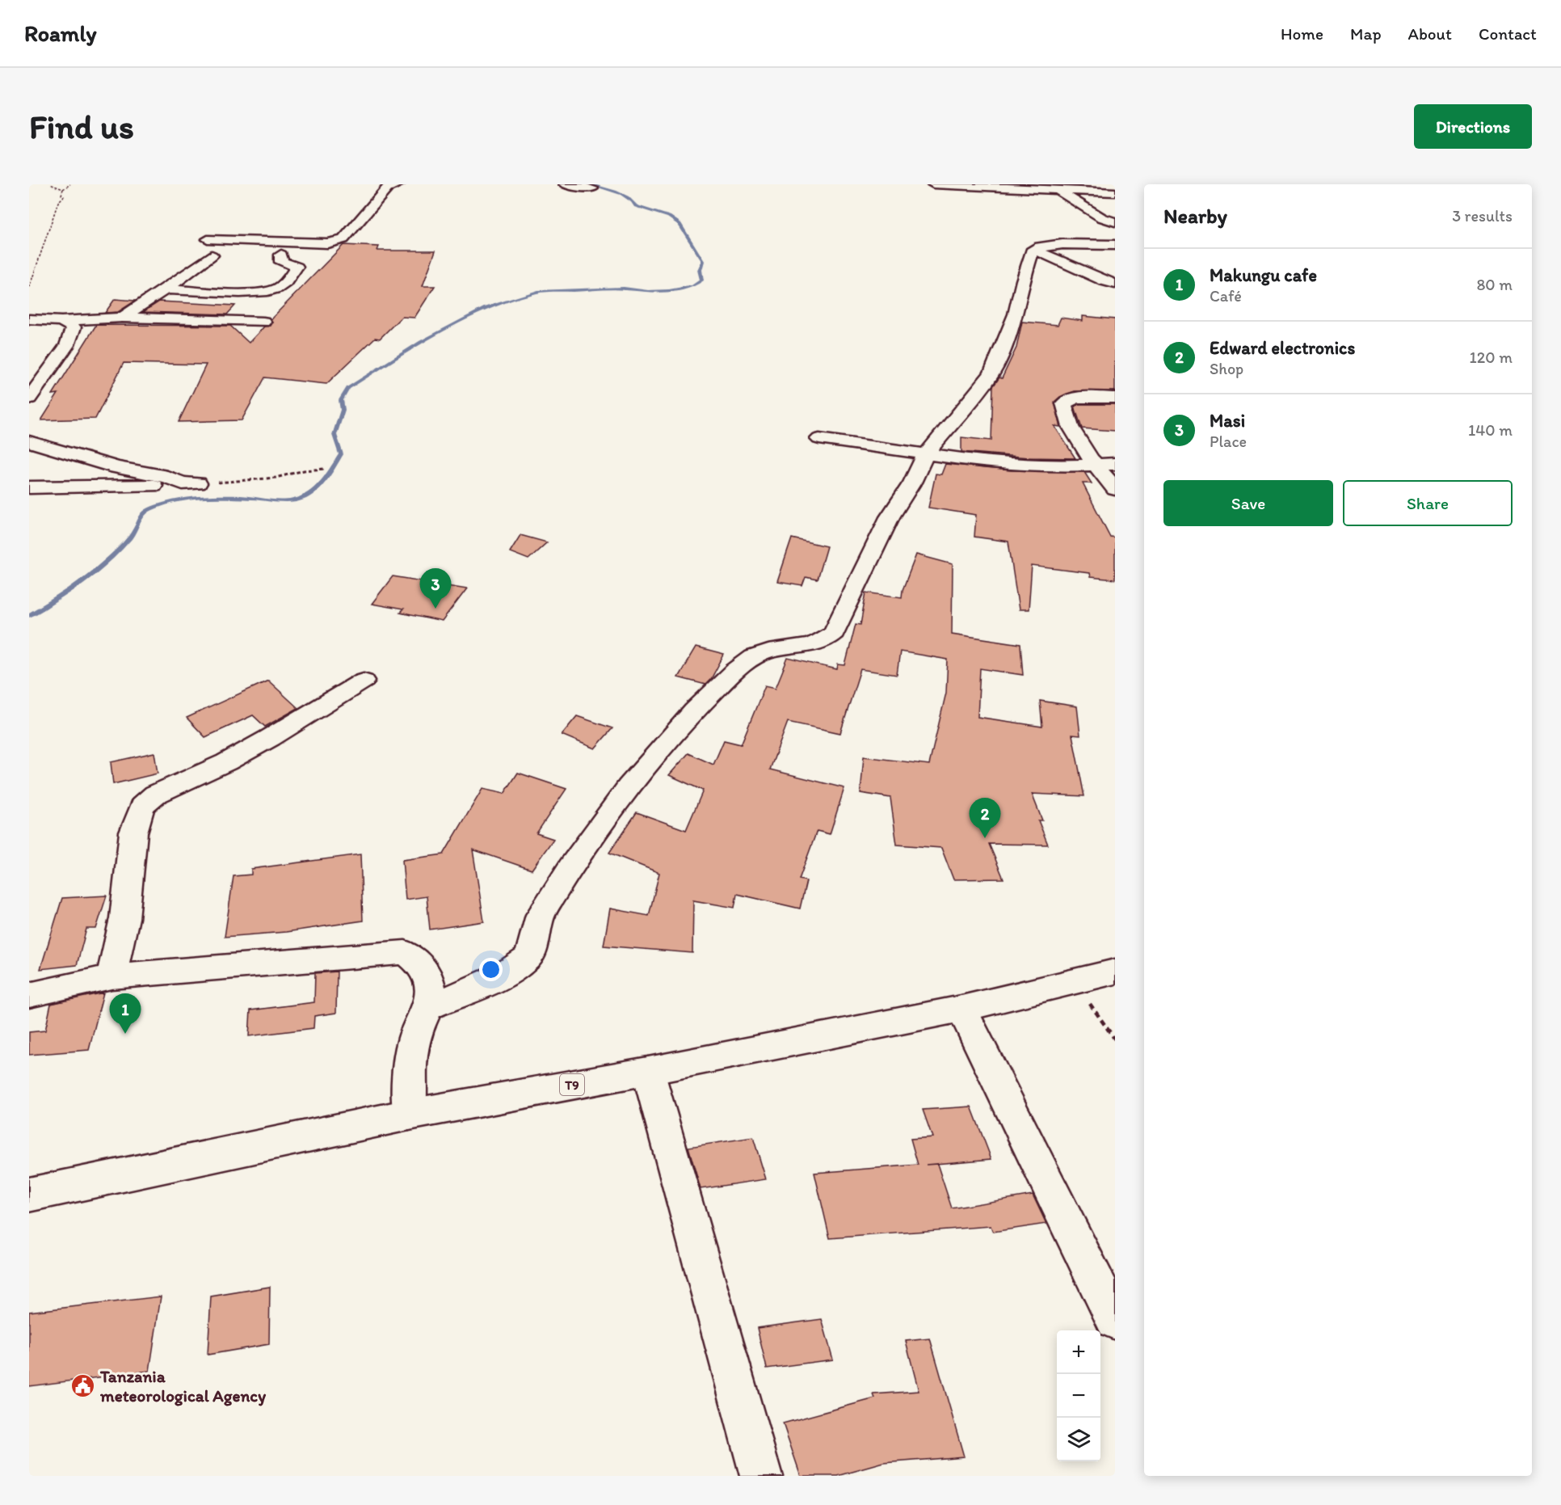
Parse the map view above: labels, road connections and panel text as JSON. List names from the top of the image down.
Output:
{
  "streets": {
    "main road": ["T9"]
  },
  "places": {
    "public building": ["Tanzania meteorological Agency"]
  },
  "page": {
    "header": "Roamly",
    "nav": [
      "Home",
      "Map",
      "About",
      "Contact"
    ],
    "buttons": [
      "Directions",
      ["Save", "Share"]
    ],
    "title": "Find us",
    "heading": ["Nearby", "3 results"],
    "list": [
      {
        "mark": "1",
        "name": "Makungu cafe",
        "note": "Café",
        "value": "80 m"
      },
      {
        "mark": "2",
        "name": "Edward electronics",
        "note": "Shop",
        "value": "120 m"
      },
      {
        "mark": "3",
        "name": "Masi",
        "note": "Place",
        "value": "140 m"
      }
    ],
    "pins": ["3", "2", "1"],
    "map_buttons": ["+", "−"]
  }
}
